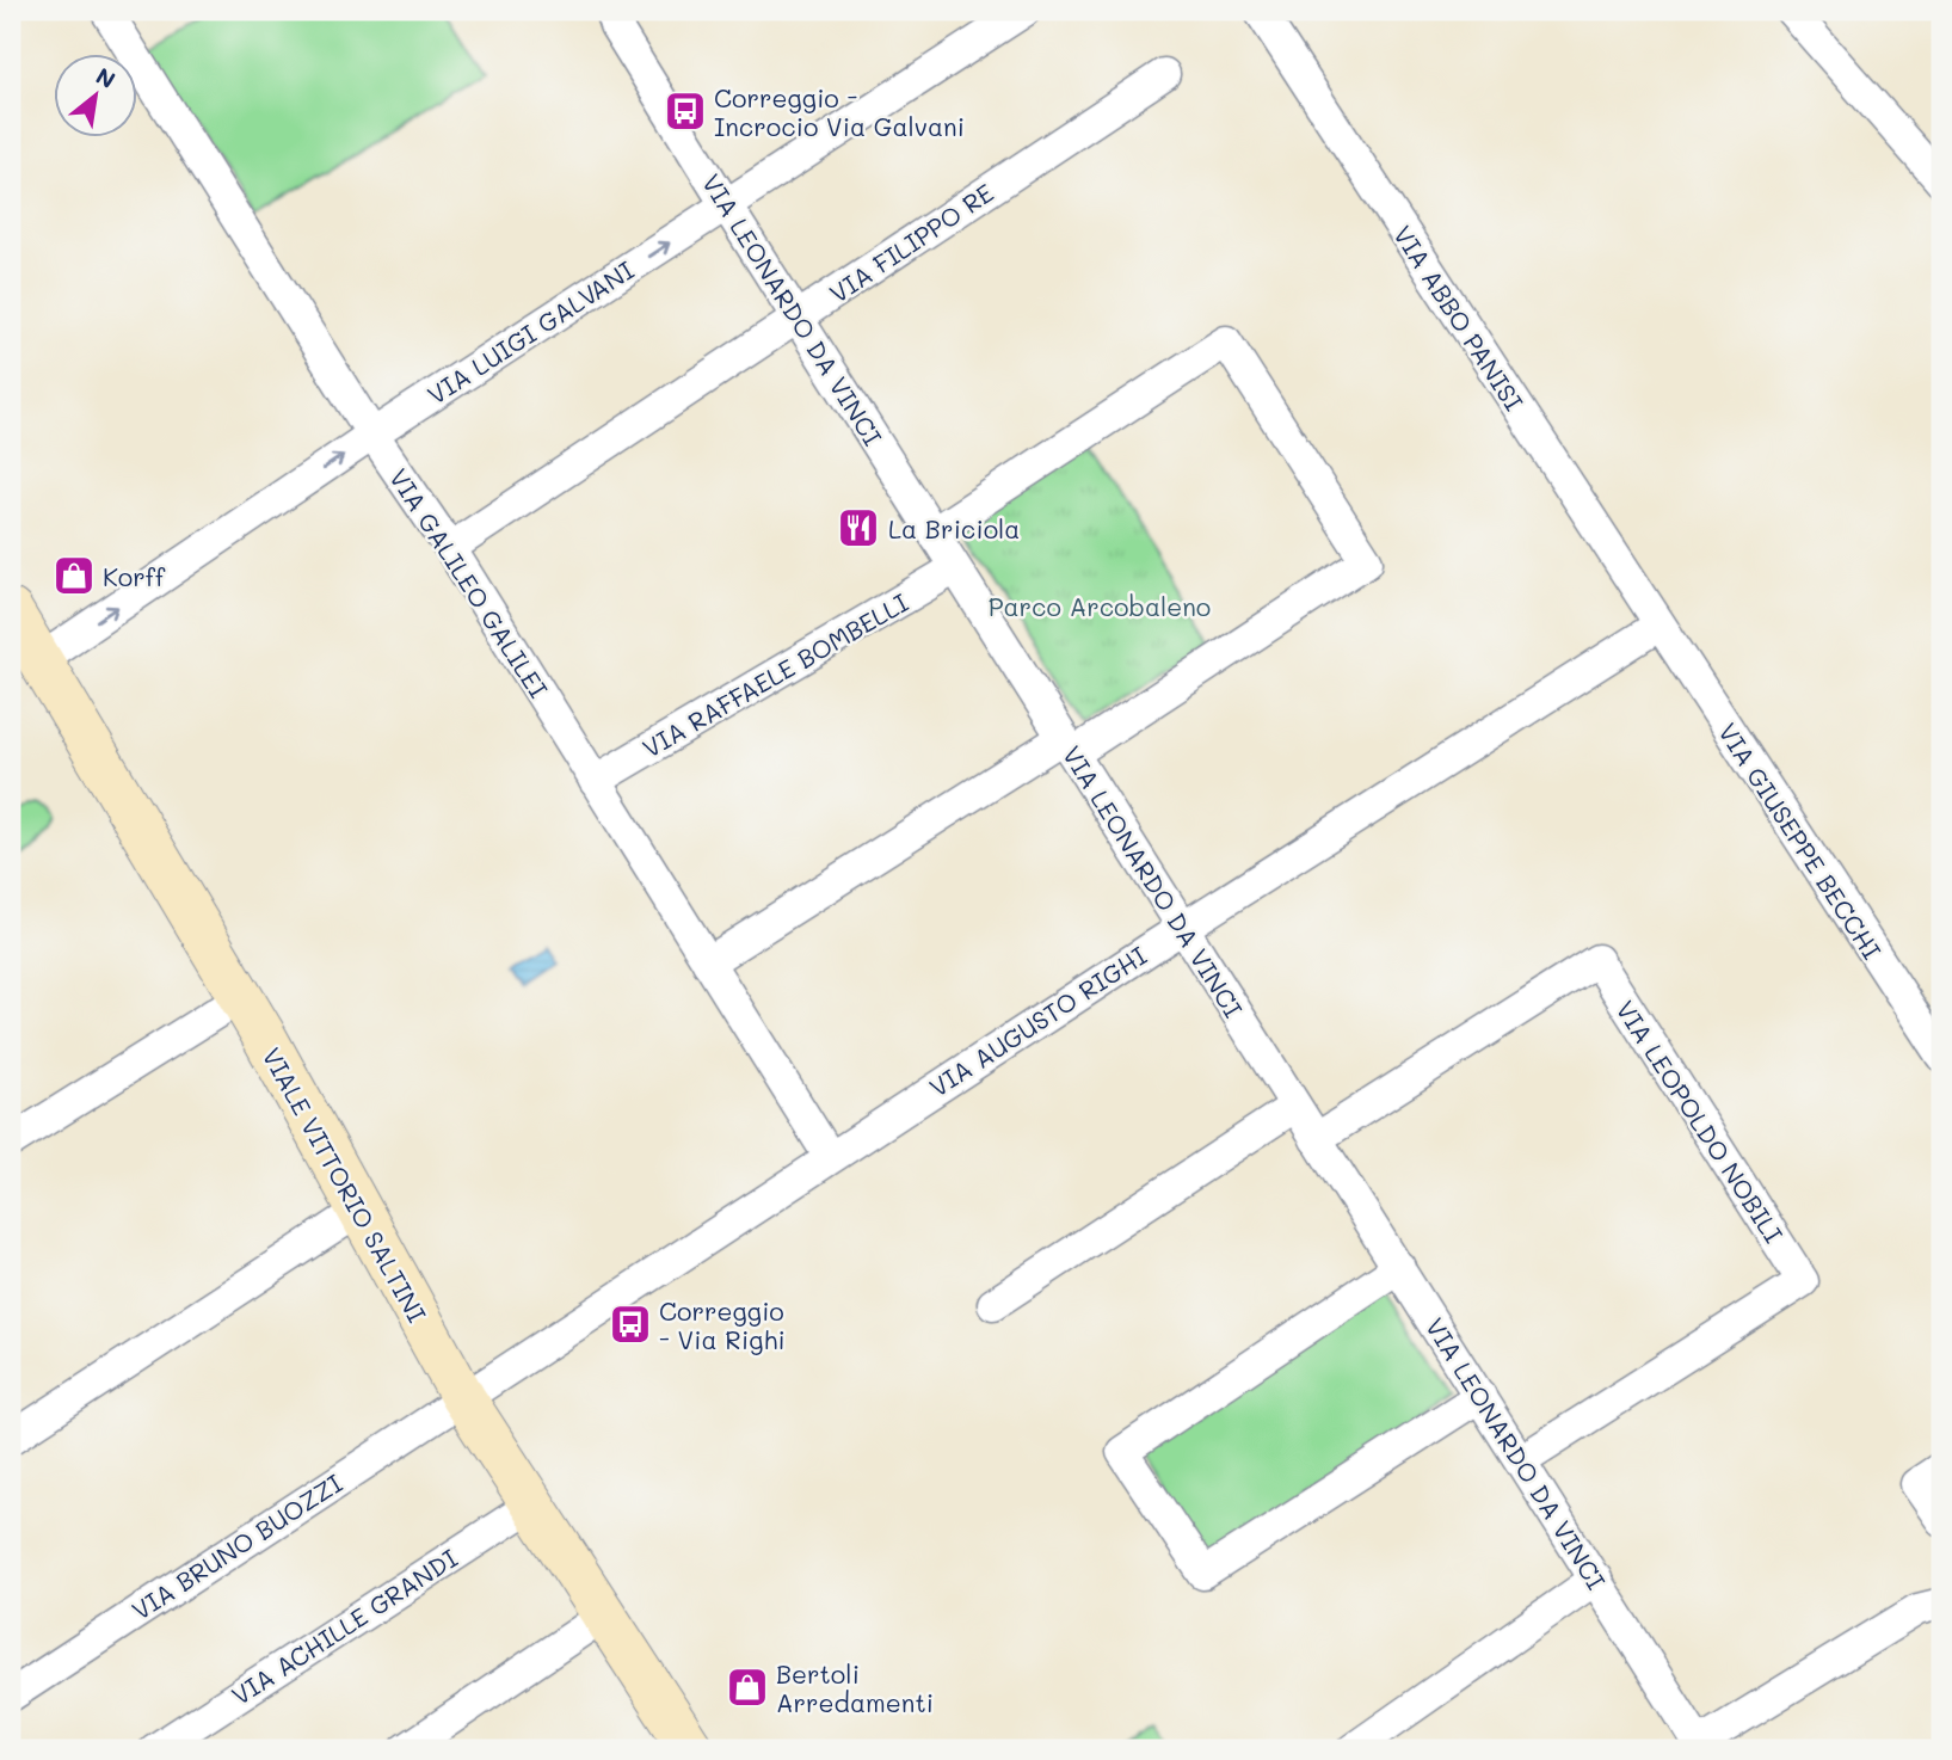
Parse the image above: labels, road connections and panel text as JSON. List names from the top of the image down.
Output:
{
  "streets": {
    "street": [
      "VIA FILIPPO RE",
      "VIA LEONARDO DA VINCI",
      "VIA ABBO PANISI",
      "VIA LUIGI GALVANI",
      "VIA GALILEO GALILEI",
      "VIA RAFFAELE BOMBELLI",
      "VIA GIUSEPPE BECCHI",
      "VIA AUGUSTO RIGHI",
      "VIA LEOPOLDO NOBILI",
      "VIALE VITTORIO SALTINI",
      "VIA BRUNO BUOZZI",
      "VIA ACHILLE GRANDI"
    ]
  },
  "crossings": [
    ["VIA FILIPPO RE", "VIA LEONARDO DA VINCI"],
    ["VIA FILIPPO RE", "VIA GALILEO GALILEI"],
    ["VIA LEONARDO DA VINCI", "VIA LUIGI GALVANI"],
    ["VIA LEONARDO DA VINCI", "VIA RAFFAELE BOMBELLI"],
    ["VIA LEONARDO DA VINCI", "VIA AUGUSTO RIGHI"],
    ["VIA LEONARDO DA VINCI", "VIA LEOPOLDO NOBILI"],
    ["VIA ABBO PANISI", "VIA GIUSEPPE BECCHI"],
    ["VIA ABBO PANISI", "VIA AUGUSTO RIGHI"],
    ["VIA LUIGI GALVANI", "VIA GALILEO GALILEI"],
    ["VIA LUIGI GALVANI", "VIALE VITTORIO SALTINI"],
    ["VIA GALILEO GALILEI", "VIA RAFFAELE BOMBELLI"],
    ["VIA GALILEO GALILEI", "VIA AUGUSTO RIGHI"],
    ["VIA GIUSEPPE BECCHI", "VIA AUGUSTO RIGHI"],
    ["VIA AUGUSTO RIGHI", "VIALE VITTORIO SALTINI"],
    ["VIA AUGUSTO RIGHI", "VIA BRUNO BUOZZI"],
    ["VIALE VITTORIO SALTINI", "VIA BRUNO BUOZZI"],
    ["VIALE VITTORIO SALTINI", "VIA ACHILLE GRANDI"]
  ],
  "one_way": ["VIA LUIGI GALVANI"],
  "parks": ["Parco Arcobaleno"],
  "places": {
    "bus stop": ["Correggio - Incrocio Via Galvani", "Correggio - Via Righi"],
    "restaurant": ["La Briciola"],
    "shop": ["Korff", "Bertoli Arredamenti"]
  },
  "north": "top right"
}
